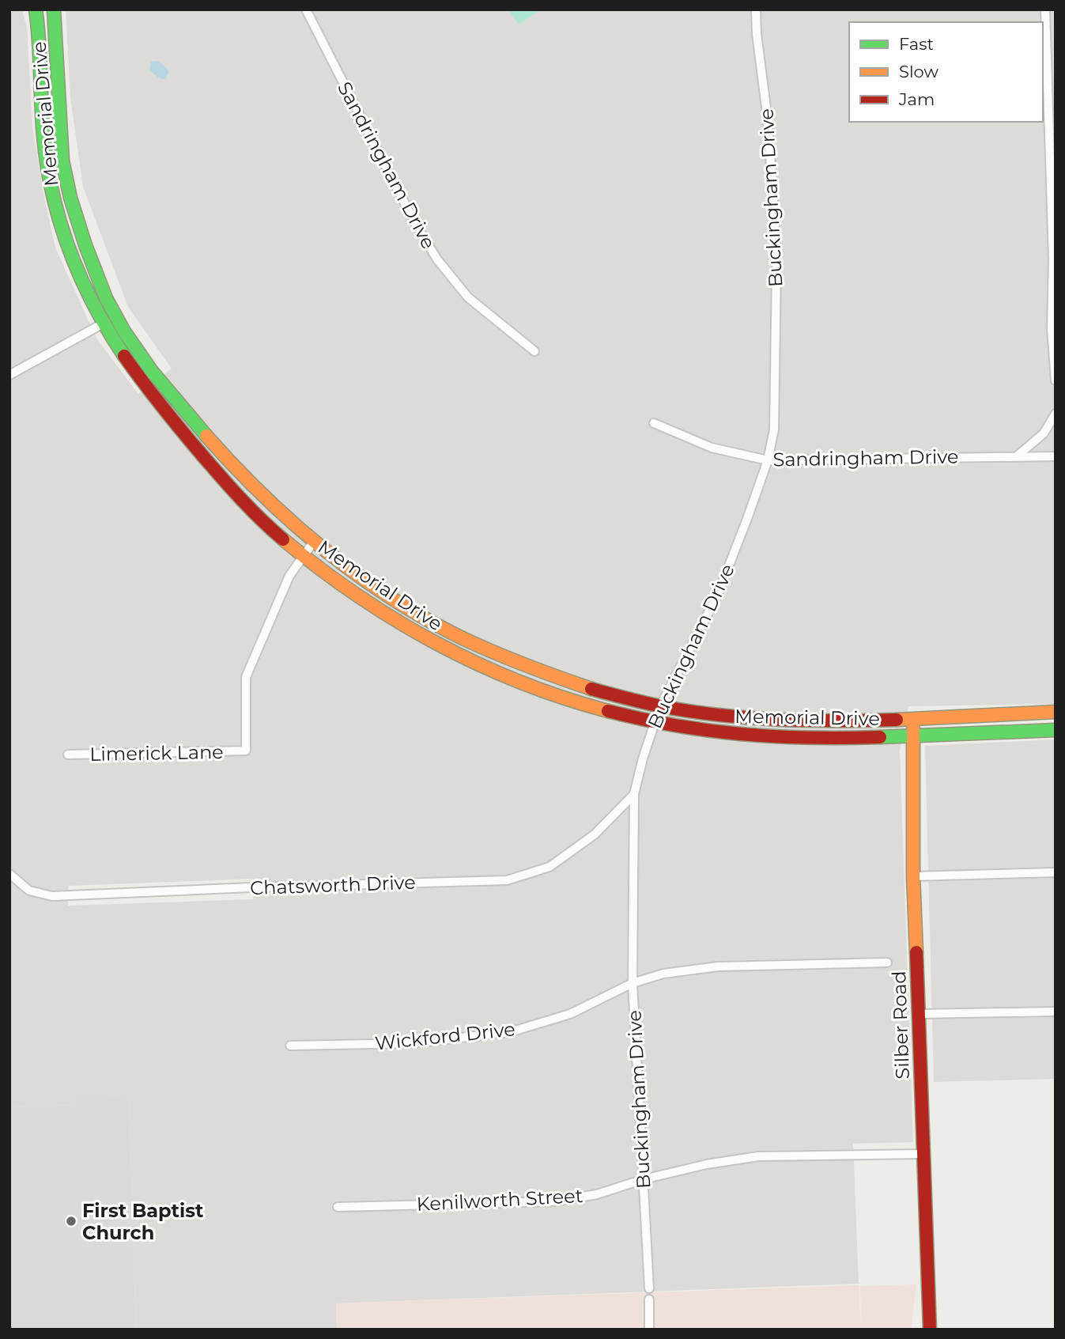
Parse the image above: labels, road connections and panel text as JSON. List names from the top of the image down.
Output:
{
  "streets": {
    "main road": ["Memorial Drive", "Silber Road"],
    "street": [
      "Sandringham Drive",
      "Buckingham Drive",
      "Limerick Lane",
      "Chatsworth Drive",
      "Wickford Drive",
      "Kenilworth Street"
    ]
  },
  "crossings": [
    ["Memorial Drive", "Buckingham Drive"],
    ["Memorial Drive", "Limerick Lane"],
    ["Memorial Drive", "Silber Road"],
    ["Sandringham Drive", "Buckingham Drive"],
    ["Buckingham Drive", "Chatsworth Drive"],
    ["Buckingham Drive", "Wickford Drive"],
    ["Buckingham Drive", "Kenilworth Street"],
    ["Silber Road", "Kenilworth Street"]
  ],
  "places": ["First Baptist Church"],
  "legend": ["Fast", "Slow", "Jam"]
}
